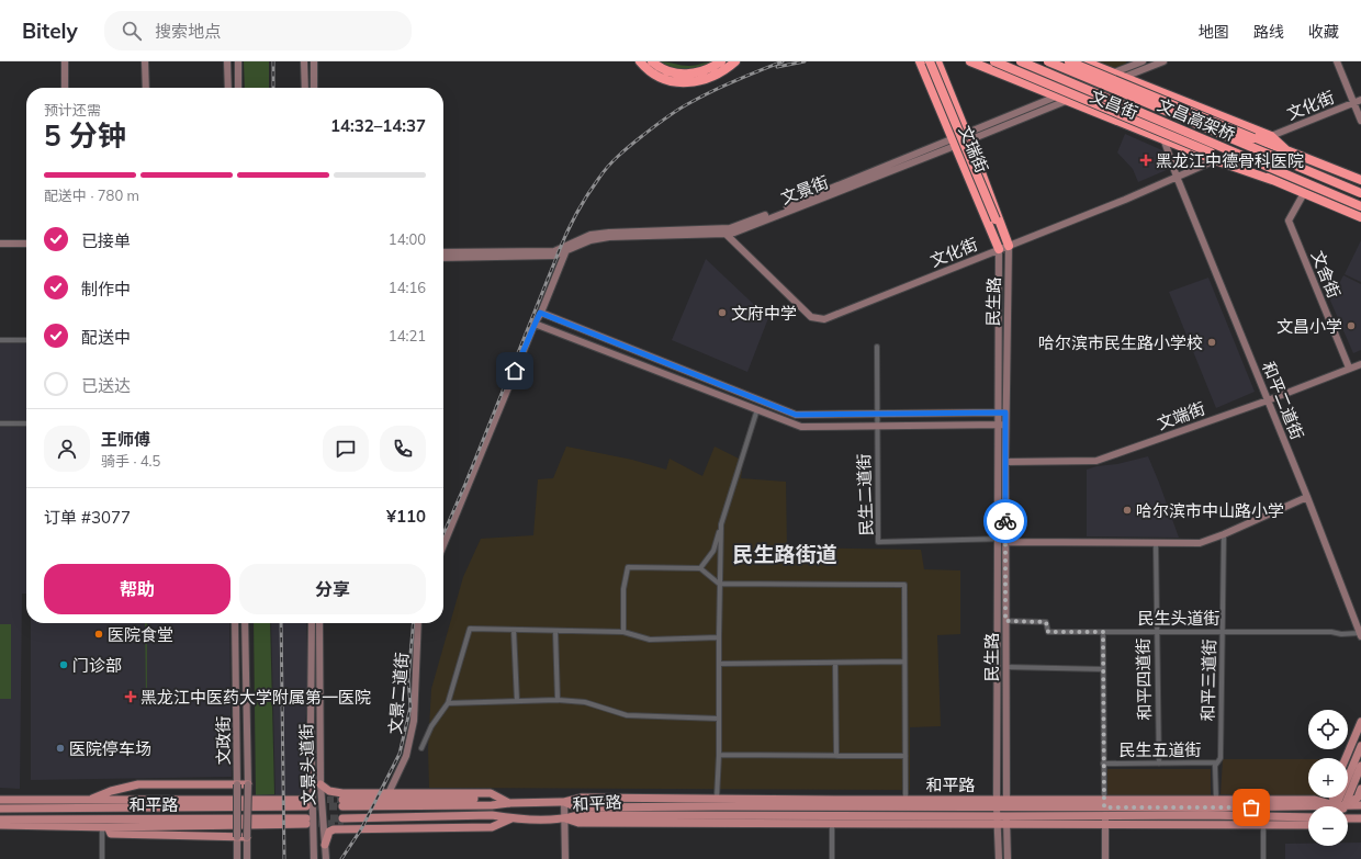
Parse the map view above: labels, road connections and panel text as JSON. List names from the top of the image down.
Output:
{
  "streets": {
    "highway": ["文昌街", "文昌高架桥", "文瑞街"],
    "main road": ["和平路"],
    "street": [
      "文化街",
      "文景街",
      "文舍街",
      "民生路",
      "和平二道街",
      "文端街",
      "民生二道街",
      "民生头道街",
      "和平四道街",
      "和平三道街",
      "文景二道街",
      "文政街",
      "民生五道街",
      "文景头道街"
    ]
  },
  "crossings": [
    ["文昌街", "文化街"],
    ["文昌街", "文景街"],
    ["文昌街", "和平二道街"],
    ["文化街", "文瑞街"],
    ["文化街", "文景街"],
    ["文化街", "民生路"],
    ["文化街", "和平二道街"],
    ["文瑞街", "文景街"],
    ["文瑞街", "民生路"],
    ["文景街", "和平二道街"],
    ["文舍街", "文端街"],
    ["民生路", "文端街"],
    ["民生路", "民生二道街"],
    ["民生路", "民生头道街"],
    ["民生路", "和平路"],
    ["和平二道街", "文端街"],
    ["和平二道街", "民生二道街"],
    ["和平二道街", "民生头道街"],
    ["民生二道街", "和平四道街"],
    ["民生二道街", "和平三道街"],
    ["民生头道街", "和平四道街"],
    ["民生头道街", "和平三道街"],
    ["和平四道街", "民生五道街"],
    ["和平三道街", "民生五道街"],
    ["和平三道街", "和平路"]
  ],
  "districts": ["民生路街道"],
  "places": {
    "health": ["黑龙江中德骨科医院", "黑龙江中医药大学附属第一医院"],
    "other": [
      "文府中学",
      "文昌小学",
      "哈尔滨市民生路小学校",
      "哈尔滨市中山路小学",
      "医院食堂",
      "门诊部",
      "医院停车场"
    ]
  },
  "page": {
    "header": "Bitely",
    "search": "搜索地点",
    "nav": ["地图", "路线", "收藏"],
    "heading": ["5 分钟", "预计还需", "14:32–14:37"],
    "panel": [
      "王师傅",
      "骑手 · 4.5",
      "订单 #3077",
      "¥110"
    ],
    "bar": "配送中 · 780 m",
    "list": [
      ["已接单", "14:00"],
      ["制作中", "14:16"],
      ["配送中", "14:21"],
      "已送达"
    ],
    "buttons": ["帮助", "分享"],
    "map_buttons": ["+", "−"]
  }
}
